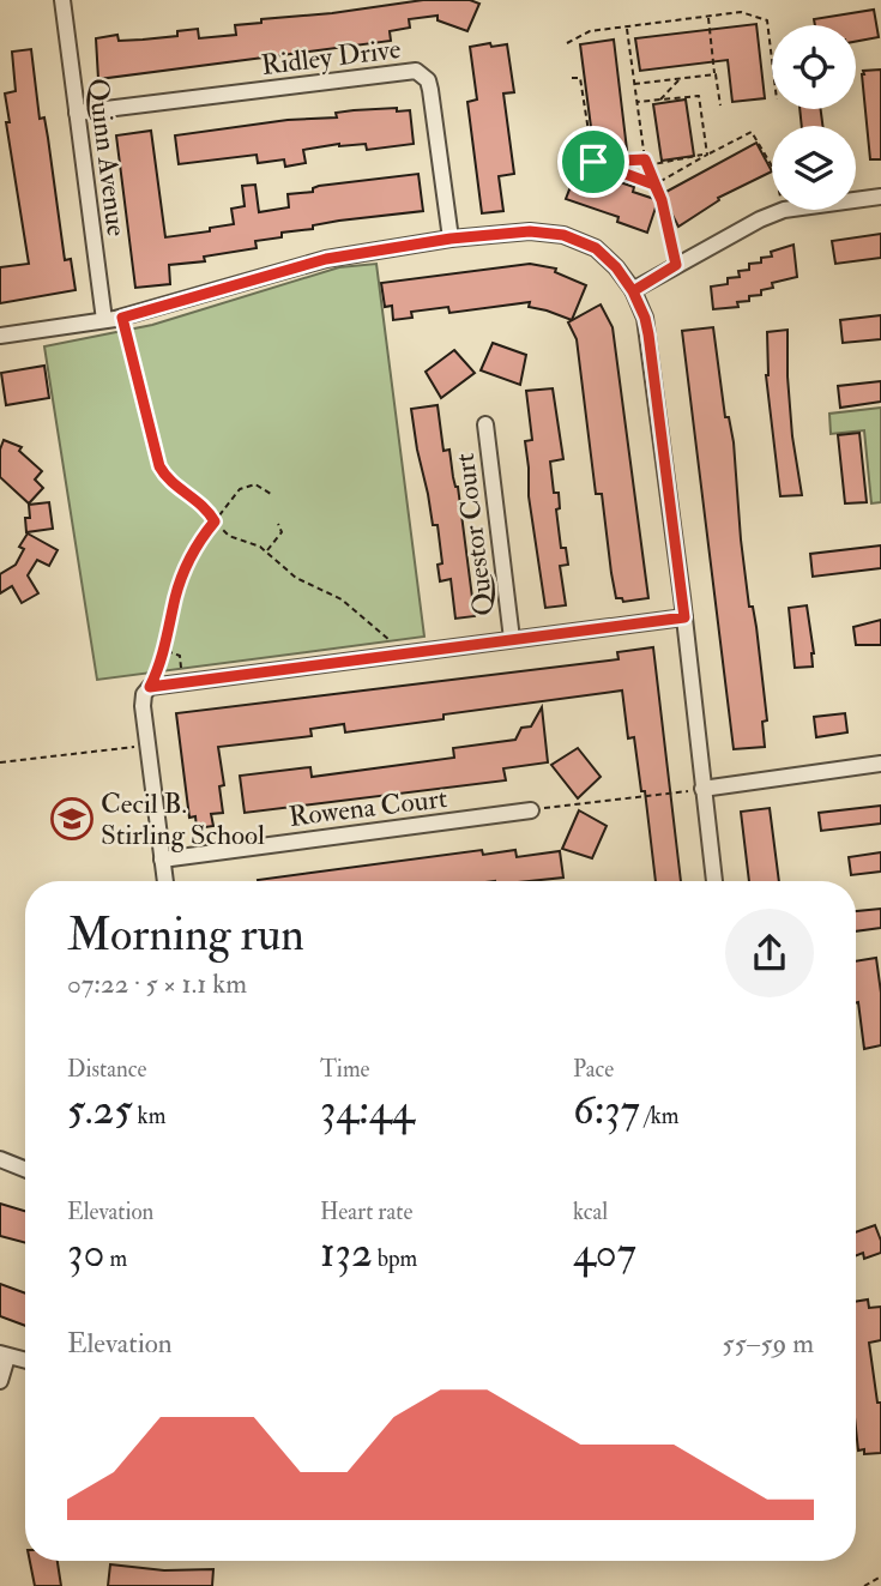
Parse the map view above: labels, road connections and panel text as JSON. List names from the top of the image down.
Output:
{
  "streets": {
    "street": [
      "Ridley Drive",
      "Quinn Avenue",
      "Questor Court",
      "Rowena Court"
    ]
  },
  "crossings": [
    ["Ridley Drive", "Quinn Avenue"]
  ],
  "places": {
    "school or university": ["Cecil B. Stirling School"]
  },
  "page": {
    "heading": ["Morning run", "07:22 · 5 × 1.1 km"],
    "stats": [
      ["Distance", "5.25 km"],
      ["Time", "34:44"],
      ["Pace", "6:37 /km"],
      ["Elevation", "30 m"],
      ["Heart rate", "132 bpm"],
      ["kcal", "407"]
    ],
    "chart": ["Elevation", "55–59 m"]
  }
}
